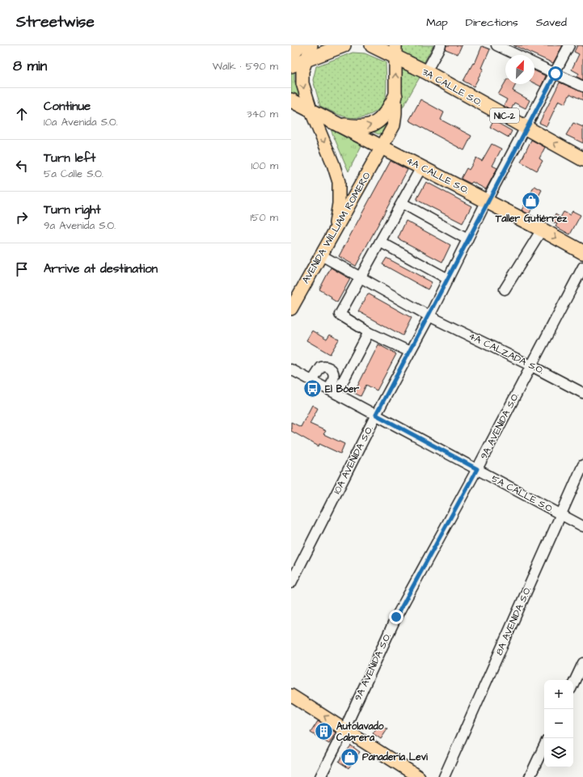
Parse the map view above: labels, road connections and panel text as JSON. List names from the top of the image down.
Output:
{
  "streets": {
    "highway": ["3A CALLE S.O.", "NIC-2", "4A CALLE S.O."],
    "main road": ["AVENIDA WILLIAM ROMERO"],
    "street": [
      "4A CALZADA S.O.",
      "9A AVENIDA S.O.",
      "10A AVENIDA S.O.",
      "5A CALLE S.O.",
      "8A AVENIDA S.O."
    ]
  },
  "crossings": [
    ["3A CALLE S.O.", "AVENIDA WILLIAM ROMERO"],
    ["3A CALLE S.O.", "10A AVENIDA S.O."],
    ["4A CALLE S.O.", "AVENIDA WILLIAM ROMERO"],
    ["4A CALLE S.O.", "10A AVENIDA S.O."],
    ["AVENIDA WILLIAM ROMERO", "4A CALZADA S.O."],
    ["4A CALZADA S.O.", "9A AVENIDA S.O."],
    ["4A CALZADA S.O.", "10A AVENIDA S.O."],
    ["9A AVENIDA S.O.", "5A CALLE S.O."],
    ["10A AVENIDA S.O.", "5A CALLE S.O."],
    ["5A CALLE S.O.", "8A AVENIDA S.O."]
  ],
  "places": {
    "shop": ["Taller Gutiérrez", "Panadería Levi"],
    "bus stop": ["El Bóer"],
    "building": ["Autolavado Cabrera"]
  },
  "north": "top right",
  "page": {
    "header": "Streetwise",
    "nav": ["Map", "Directions", "Saved"],
    "heading": ["8 min", "Walk · 590 m"],
    "list": [
      ["Continue", "10a Avenida S.O.", "340 m"],
      ["Turn left", "5a Calle S.O.", "100 m"],
      ["Turn right", "9a Avenida S.O.", "150 m"],
      "Arrive at destination"
    ],
    "map_buttons": ["+", "−"]
  }
}
